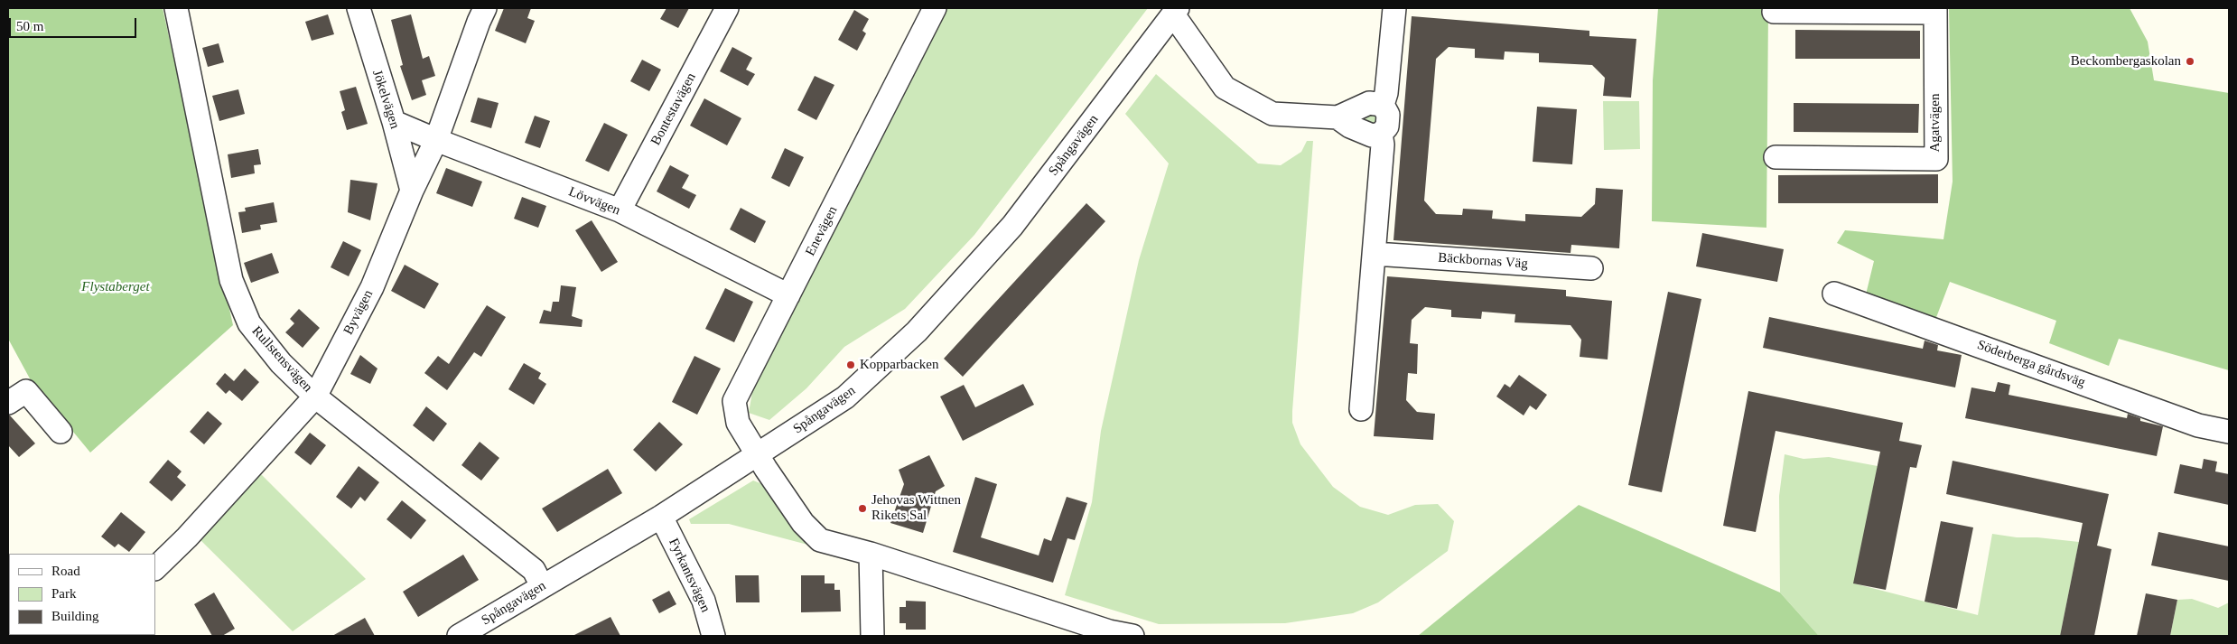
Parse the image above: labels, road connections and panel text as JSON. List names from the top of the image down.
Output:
{
  "streets": {
    "street": [
      "Jökelvägen",
      "Bontestavägen",
      "Agatvägen",
      "Spångavägen",
      "Lövvägen",
      "Enevägen",
      "Bäckbornas Väg",
      "Byvägen",
      "Rullstensvägen",
      "Söderberga gårdsväg",
      "Fyrkantsvägen"
    ]
  },
  "crossings": [
    ["Jökelvägen", "Lövvägen"],
    ["Jökelvägen", "Byvägen"],
    ["Bontestavägen", "Lövvägen"],
    ["Spångavägen", "Enevägen"],
    ["Spångavägen", "Rullstensvägen"],
    ["Spångavägen", "Fyrkantsvägen"],
    ["Lövvägen", "Enevägen"],
    ["Lövvägen", "Byvägen"],
    ["Byvägen", "Rullstensvägen"]
  ],
  "parks": ["Flystaberget"],
  "places": ["Beckombergaskolan", "Kopparbacken", "Jehovas Wittnen Rikets Sal"],
  "legend": ["Road", "Park", "Building"],
  "scale_bar": "50 m"
}
